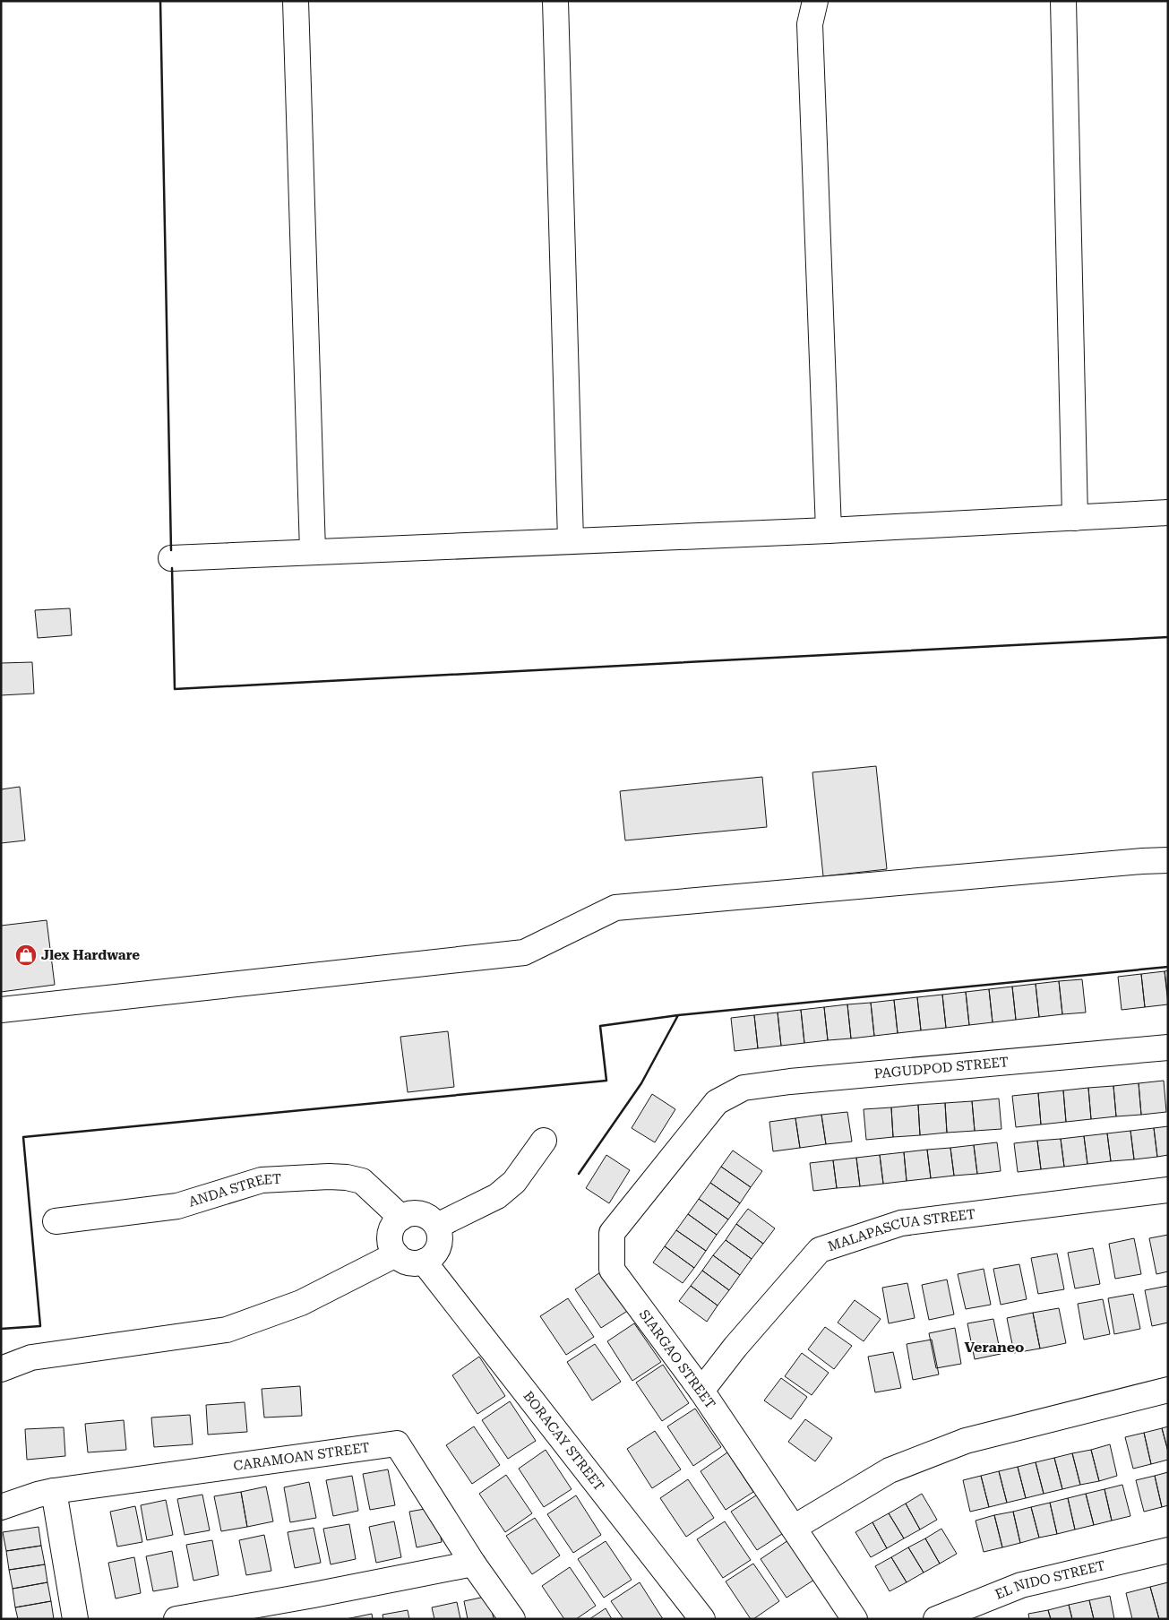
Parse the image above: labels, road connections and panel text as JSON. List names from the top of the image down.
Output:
{
  "streets": {
    "street": [
      "PAGUDPOD STREET",
      "ANDA STREET",
      "MALAPASCUA STREET",
      "SIARGAO STREET",
      "BORACAY STREET",
      "CARAMOAN STREET",
      "EL NIDO STREET"
    ]
  },
  "crossings": [
    ["PAGUDPOD STREET", "SIARGAO STREET"],
    ["ANDA STREET", "BORACAY STREET"],
    ["MALAPASCUA STREET", "SIARGAO STREET"]
  ],
  "districts": ["Veraneo"],
  "places": {
    "shop": ["Jlex Hardware"]
  }
}
